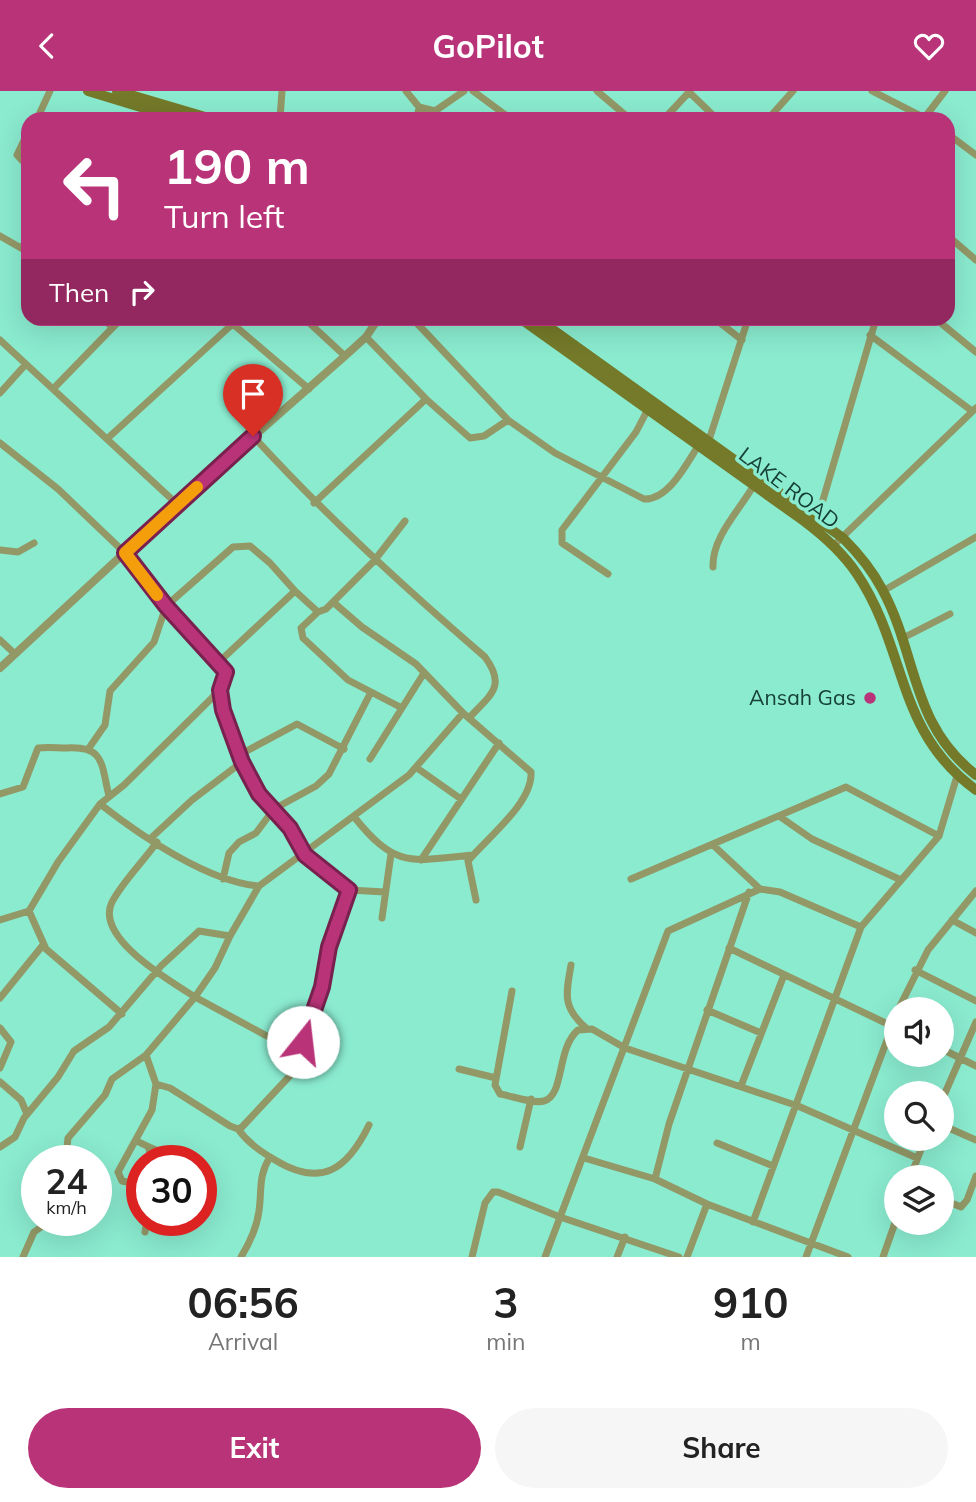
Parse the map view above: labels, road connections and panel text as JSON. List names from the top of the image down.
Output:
{
  "streets": {
    "main road": ["LAKE ROAD"]
  },
  "places": ["Ansah Gas"],
  "page": {
    "header": "GoPilot",
    "turn": ["190 m", "Turn left"],
    "then": "Then",
    "speed": "24 km/h",
    "limit": "30",
    "eta": [
      "06:56",
      "Arrival",
      "3",
      "min",
      "910",
      "m"
    ],
    "buttons": ["Exit", "Share"]
  }
}
